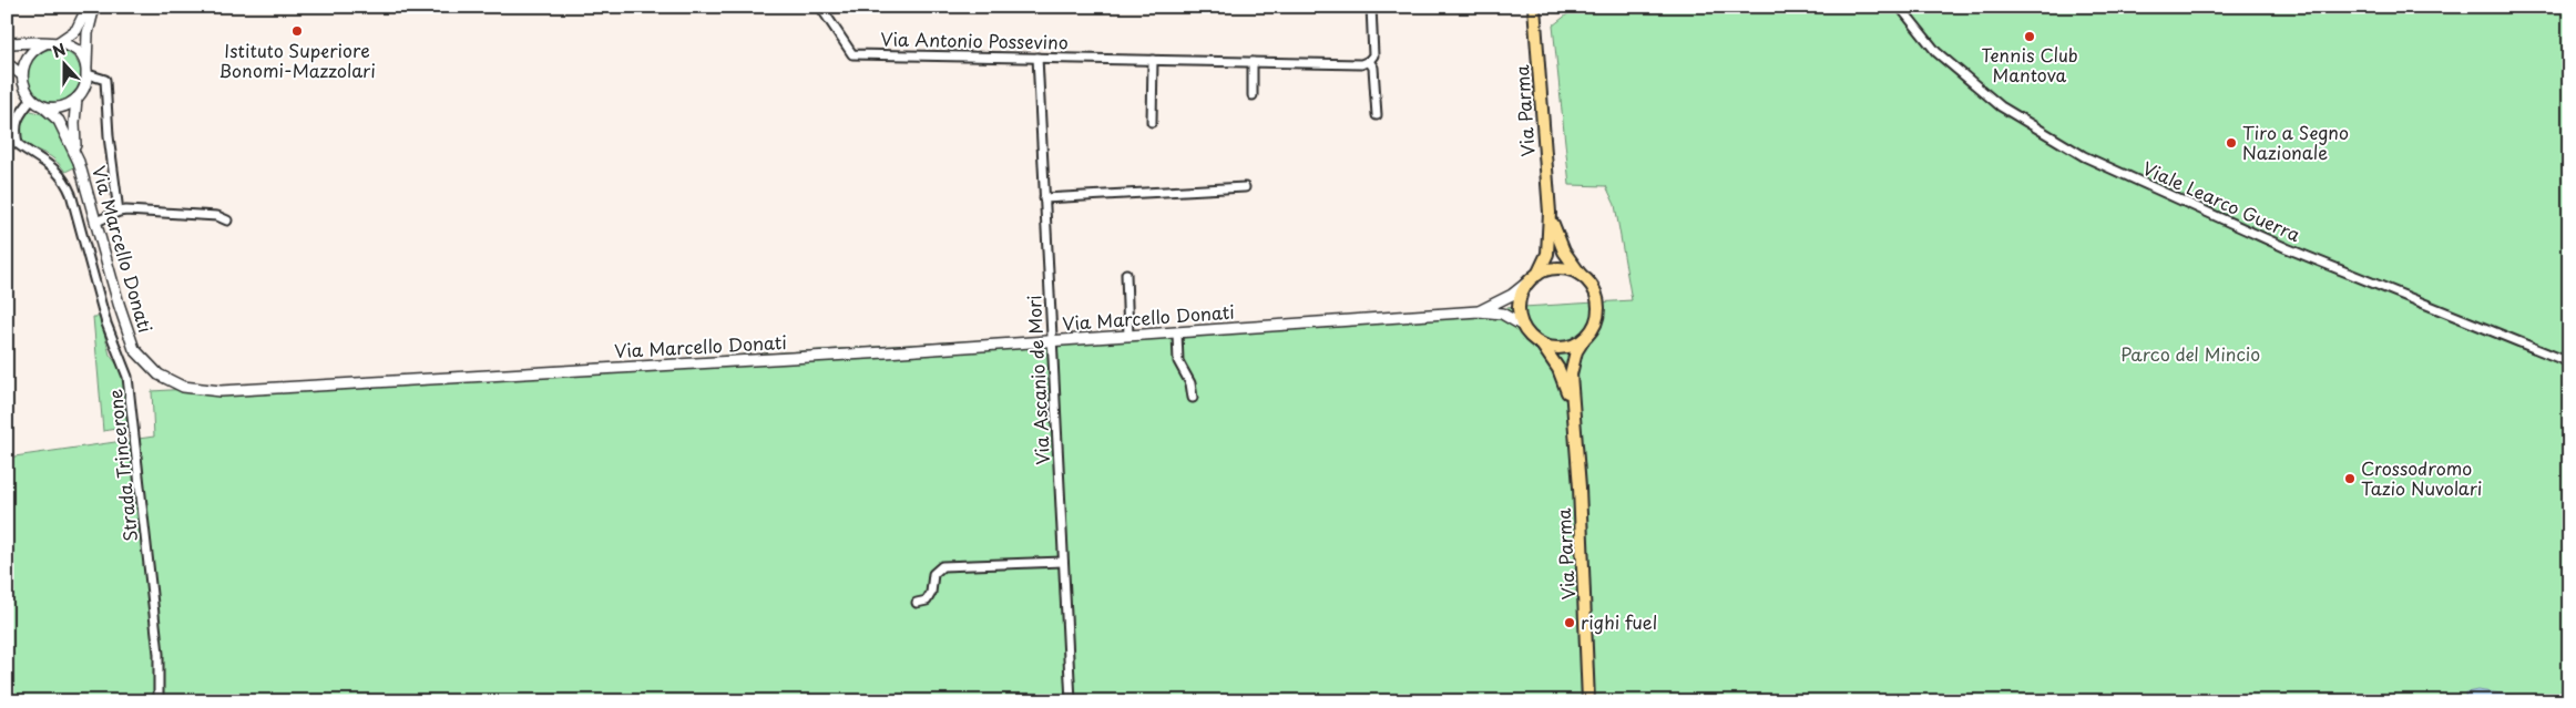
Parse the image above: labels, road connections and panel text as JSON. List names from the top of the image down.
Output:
{
  "streets": {
    "main road": ["Via Parma"],
    "street": [
      "Via Antonio Possevino",
      "Viale Learco Guerra",
      "Via Marcello Donati",
      "Via Ascanio de Mori",
      "Strada Trincerone"
    ]
  },
  "crossings": [
    ["Via Antonio Possevino", "Via Ascanio de Mori"],
    ["Via Parma", "Via Marcello Donati"],
    ["Via Marcello Donati", "Via Ascanio de Mori"],
    ["Via Marcello Donati", "Strada Trincerone"]
  ],
  "parks": ["Parco del Mincio"],
  "places": [
    "Istituto Superiore Bonomi-Mazzolari",
    "Tennis Club Mantova",
    "Tiro a Segno Nazionale",
    "Crossodromo Tazio Nuvolari",
    "righi fuel"
  ],
  "north": "top"
}
